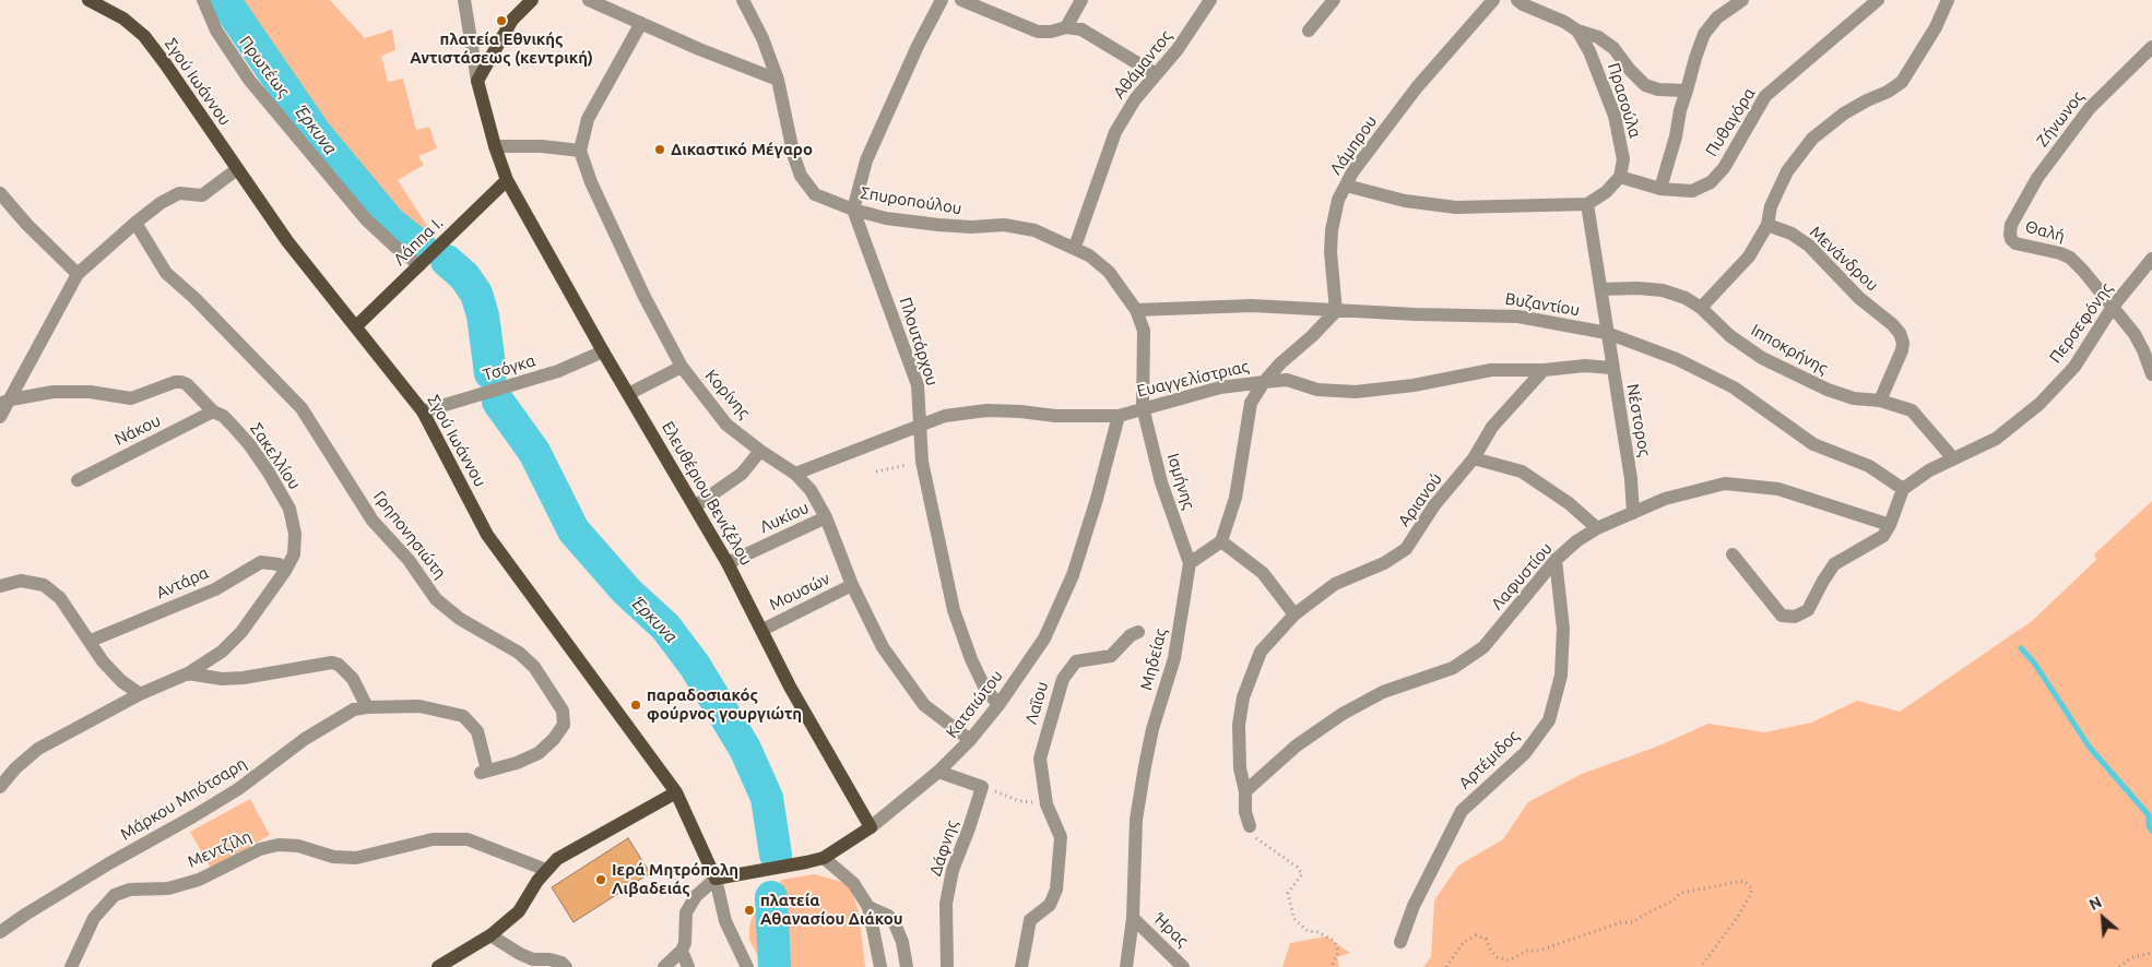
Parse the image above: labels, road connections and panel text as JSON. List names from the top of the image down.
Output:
{
  "streets": {
    "main road": [
      "Σγού Ιωάννου",
      "Λάππα Ι.",
      "Ελευθέριου Βενιζέλου",
      "Κατσιώτου"
    ],
    "street": [
      "Αθάμαντος",
      "Πρωτέως",
      "Πρασούλα",
      "Ζήνωνος",
      "Πυθαγόρα",
      "Λάμπρου",
      "Σπυροπούλου",
      "Θαλή",
      "Μενάνδρου",
      "Βυζαντίου",
      "Περσεφόνης",
      "Πλουτάρχου",
      "Ιπποκρήνης",
      "Τσόγκα",
      "Ευαγγελίστριας",
      "Κορίνης",
      "Νέστορος",
      "Νάκου",
      "Σακελλίου",
      "Ισμήνης",
      "Αριανού",
      "Λυκίου",
      "Γρηπονησιώτη",
      "Λαφυστίου",
      "Αντάρα",
      "Μουσών",
      "Μηδείας",
      "Λαΐου",
      "Αρτέμιδος",
      "Μάρκου Μπότσαρη",
      "Δάφνης",
      "Μεντζίλη",
      "Ήρας"
    ]
  },
  "crossings": [
    ["Αθάμαντος", "Σπυροπούλου"],
    ["Πρωτέως", "Λάππα Ι."],
    ["Σγού Ιωάννου", "Λάππα Ι."],
    ["Σγού Ιωάννου", "Τσόγκα"],
    ["Σγού Ιωάννου", "Κατσιώτου"],
    ["Πρασούλα", "Πυθαγόρα"],
    ["Ζήνωνος", "Θαλή"],
    ["Λάμπρου", "Βυζαντίου"],
    ["Σπυροπούλου", "Βυζαντίου"],
    ["Σπυροπούλου", "Πλουτάρχου"],
    ["Σπυροπούλου", "Ευαγγελίστριας"],
    ["Σπυροπούλου", "Ισμήνης"],
    ["Θαλή", "Περσεφόνης"],
    ["Λάππα Ι.", "Ελευθέριου Βενιζέλου"],
    ["Μενάνδρου", "Ιπποκρήνης"],
    ["Βυζαντίου", "Περσεφόνης"],
    ["Βυζαντίου", "Νέστορος"],
    ["Περσεφόνης", "Ιπποκρήνης"],
    ["Πλουτάρχου", "Ευαγγελίστριας"],
    ["Πλουτάρχου", "Κατσιώτου"],
    ["Τσόγκα", "Ελευθέριου Βενιζέλου"],
    ["Ευαγγελίστριας", "Νέστορος"],
    ["Ευαγγελίστριας", "Ισμήνης"],
    ["Ευαγγελίστριας", "Αριανού"],
    ["Ευαγγελίστριας", "Κατσιώτου"],
    ["Κορίνης", "Λυκίου"],
    ["Κορίνης", "Μουσών"],
    ["Κορίνης", "Κατσιώτου"],
    ["Νέστορος", "Λαφυστίου"],
    ["Νάκου", "Σακελλίου"],
    ["Σακελλίου", "Αντάρα"],
    ["Ισμήνης", "Μηδείας"],
    ["Ελευθέριου Βενιζέλου", "Λυκίου"],
    ["Ελευθέριου Βενιζέλου", "Μουσών"],
    ["Ελευθέριου Βενιζέλου", "Κατσιώτου"],
    ["Αριανού", "Λαφυστίου"],
    ["Γρηπονησιώτη", "Μάρκου Μπότσαρη"],
    ["Λαφυστίου", "Αρτέμιδος"],
    ["Μηδείας", "Ήρας"]
  ],
  "water": ["Έρκυνα"],
  "places": [
    "πλατεία Εθνικής Αντιστάσεως (κεντρική)",
    "Δικαστικό Μέγαρο",
    "παραδοσιακός φούρνος γουργιώτη",
    "Ιερά Μητρόπολη Λιβαδειάς",
    "πλατεία Αθανασίου Διάκου"
  ],
  "north": "top left"
}
